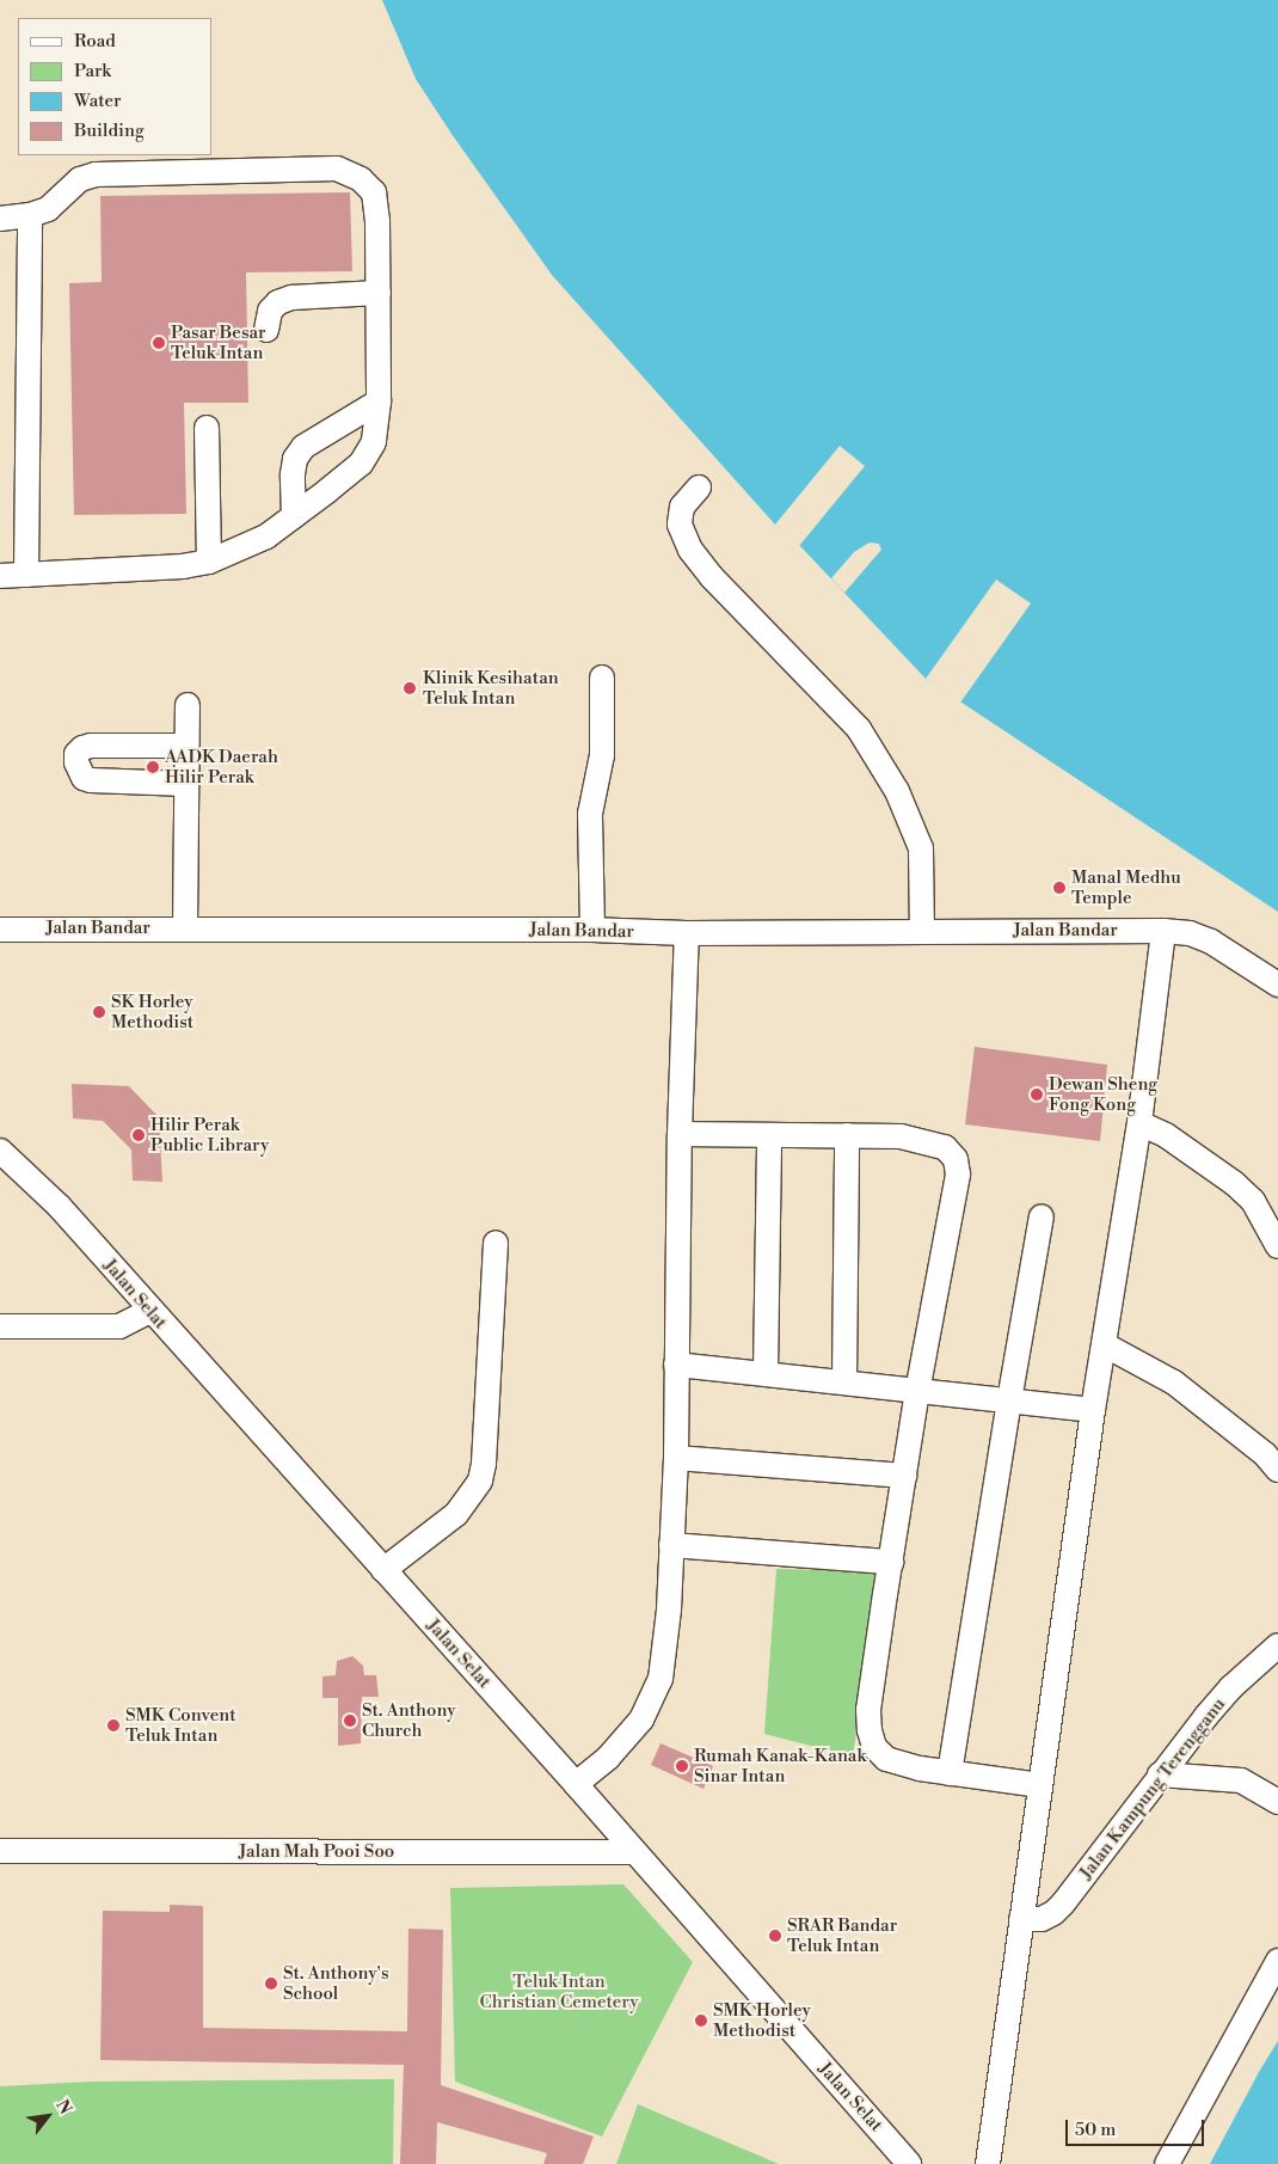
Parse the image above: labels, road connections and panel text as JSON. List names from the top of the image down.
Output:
{
  "streets": {
    "street": [
      "Jalan Bandar",
      "Jalan Selat",
      "Jalan Kampung Terengganu",
      "Jalan Mah Pooi Soo"
    ]
  },
  "crossings": [
    ["Jalan Selat", "Jalan Mah Pooi Soo"]
  ],
  "parks": ["Teluk Intan Christian Cemetery"],
  "places": [
    "Pasar Besar Teluk Intan",
    "Klinik Kesihatan Teluk Intan",
    "AADK Daerah Hilir Perak",
    "Manal Medhu Temple",
    "SK Horley Methodist",
    "Dewan Sheng Fong Kong",
    "Hilir Perak Public Library",
    "St. Anthony Church",
    "SMK Convent Teluk Intan",
    "Rumah Kanak-Kanak Sinar Intan",
    "SRAR Bandar Teluk Intan",
    "St. Anthony's School",
    "SMK Horley Methodist"
  ],
  "legend": [
    "Road",
    "Park",
    "Water",
    "Building"
  ],
  "scale_bar": "50 m",
  "north": "top right"
}
